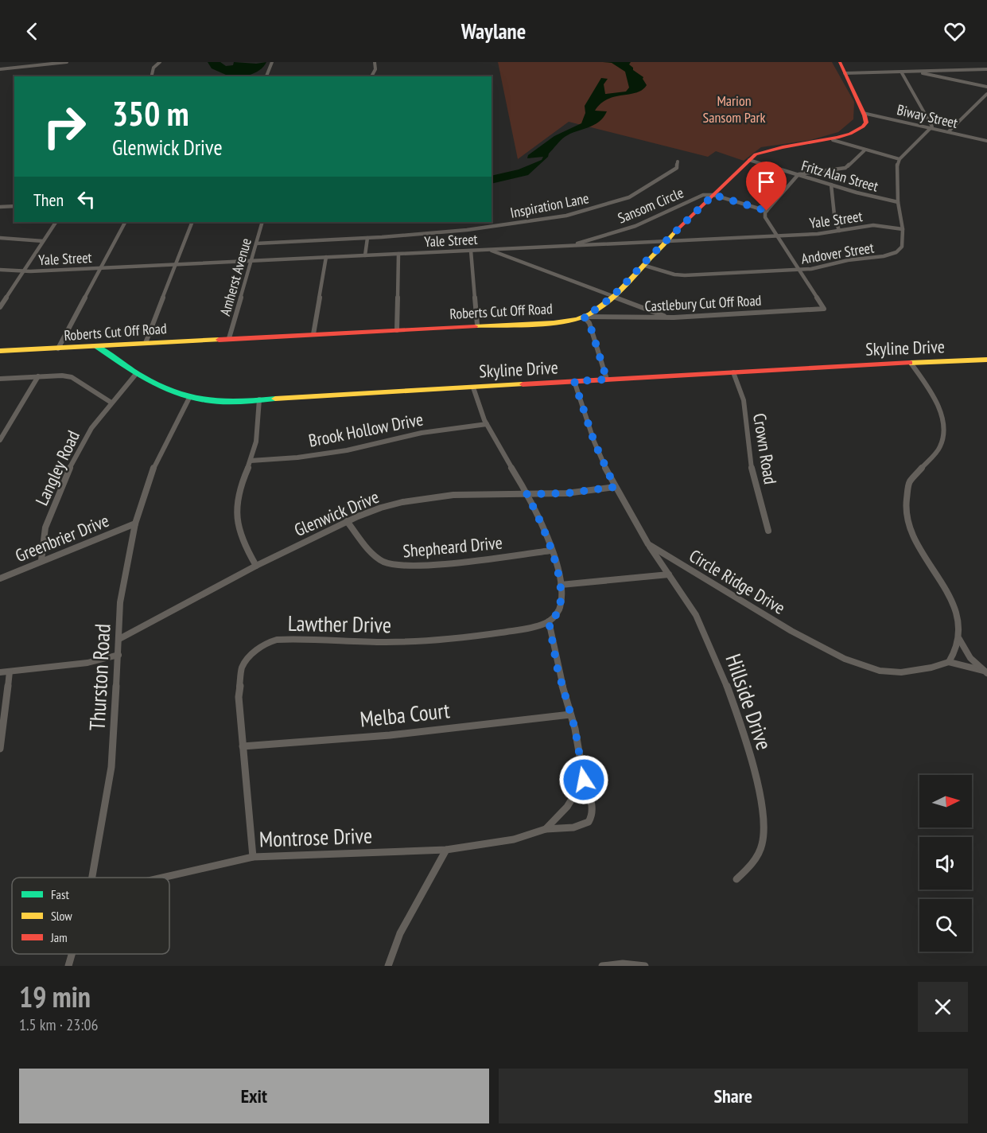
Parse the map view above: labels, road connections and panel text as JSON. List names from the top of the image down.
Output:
{
  "streets": {
    "street": [
      "Biway Street",
      "Fritz Alan Street",
      "Inspiration Lane",
      "Sansom Circle",
      "Yale Street",
      "Andover Street",
      "Amherst Avenue",
      "Castlebury Cut Off Road",
      "Roberts Cut Off Road",
      "Skyline Drive",
      "Brook Hollow Drive",
      "Crown Road",
      "Langley Road",
      "Glenwick Drive",
      "Greenbrier Drive",
      "Shepheard Drive",
      "Circle Ridge Drive",
      "Lawther Drive",
      "Thurston Road",
      "Hillside Drive",
      "Melba Court",
      "Montrose Drive"
    ]
  },
  "crossings": [
    ["Biway Street", "Roberts Cut Off Road"],
    ["Fritz Alan Street", "Andover Street"],
    ["Fritz Alan Street", "Roberts Cut Off Road"],
    ["Inspiration Lane", "Amherst Avenue"],
    ["Sansom Circle", "Yale Street"],
    ["Sansom Circle", "Roberts Cut Off Road"],
    ["Yale Street", "Andover Street"],
    ["Yale Street", "Amherst Avenue"],
    ["Yale Street", "Roberts Cut Off Road"],
    ["Andover Street", "Castlebury Cut Off Road"],
    ["Andover Street", "Roberts Cut Off Road"],
    ["Amherst Avenue", "Roberts Cut Off Road"],
    ["Castlebury Cut Off Road", "Roberts Cut Off Road"],
    ["Roberts Cut Off Road", "Skyline Drive"],
    ["Skyline Drive", "Crown Road"],
    ["Skyline Drive", "Langley Road"],
    ["Skyline Drive", "Circle Ridge Drive"],
    ["Skyline Drive", "Thurston Road"],
    ["Langley Road", "Greenbrier Drive"],
    ["Glenwick Drive", "Shepheard Drive"],
    ["Glenwick Drive", "Circle Ridge Drive"],
    ["Glenwick Drive", "Thurston Road"],
    ["Greenbrier Drive", "Thurston Road"],
    ["Circle Ridge Drive", "Hillside Drive"],
    ["Lawther Drive", "Melba Court"],
    ["Lawther Drive", "Montrose Drive"],
    ["Melba Court", "Montrose Drive"]
  ],
  "parks": ["Marion Sansom Park"],
  "legend": ["Fast", "Slow", "Jam"],
  "north": "right",
  "page": {
    "header": "Waylane",
    "turn": ["350 m", "Glenwick Drive"],
    "then": "Then",
    "heading": ["19 min", "1.5 km · 23:06"],
    "buttons": ["Exit", "Share"]
  }
}
